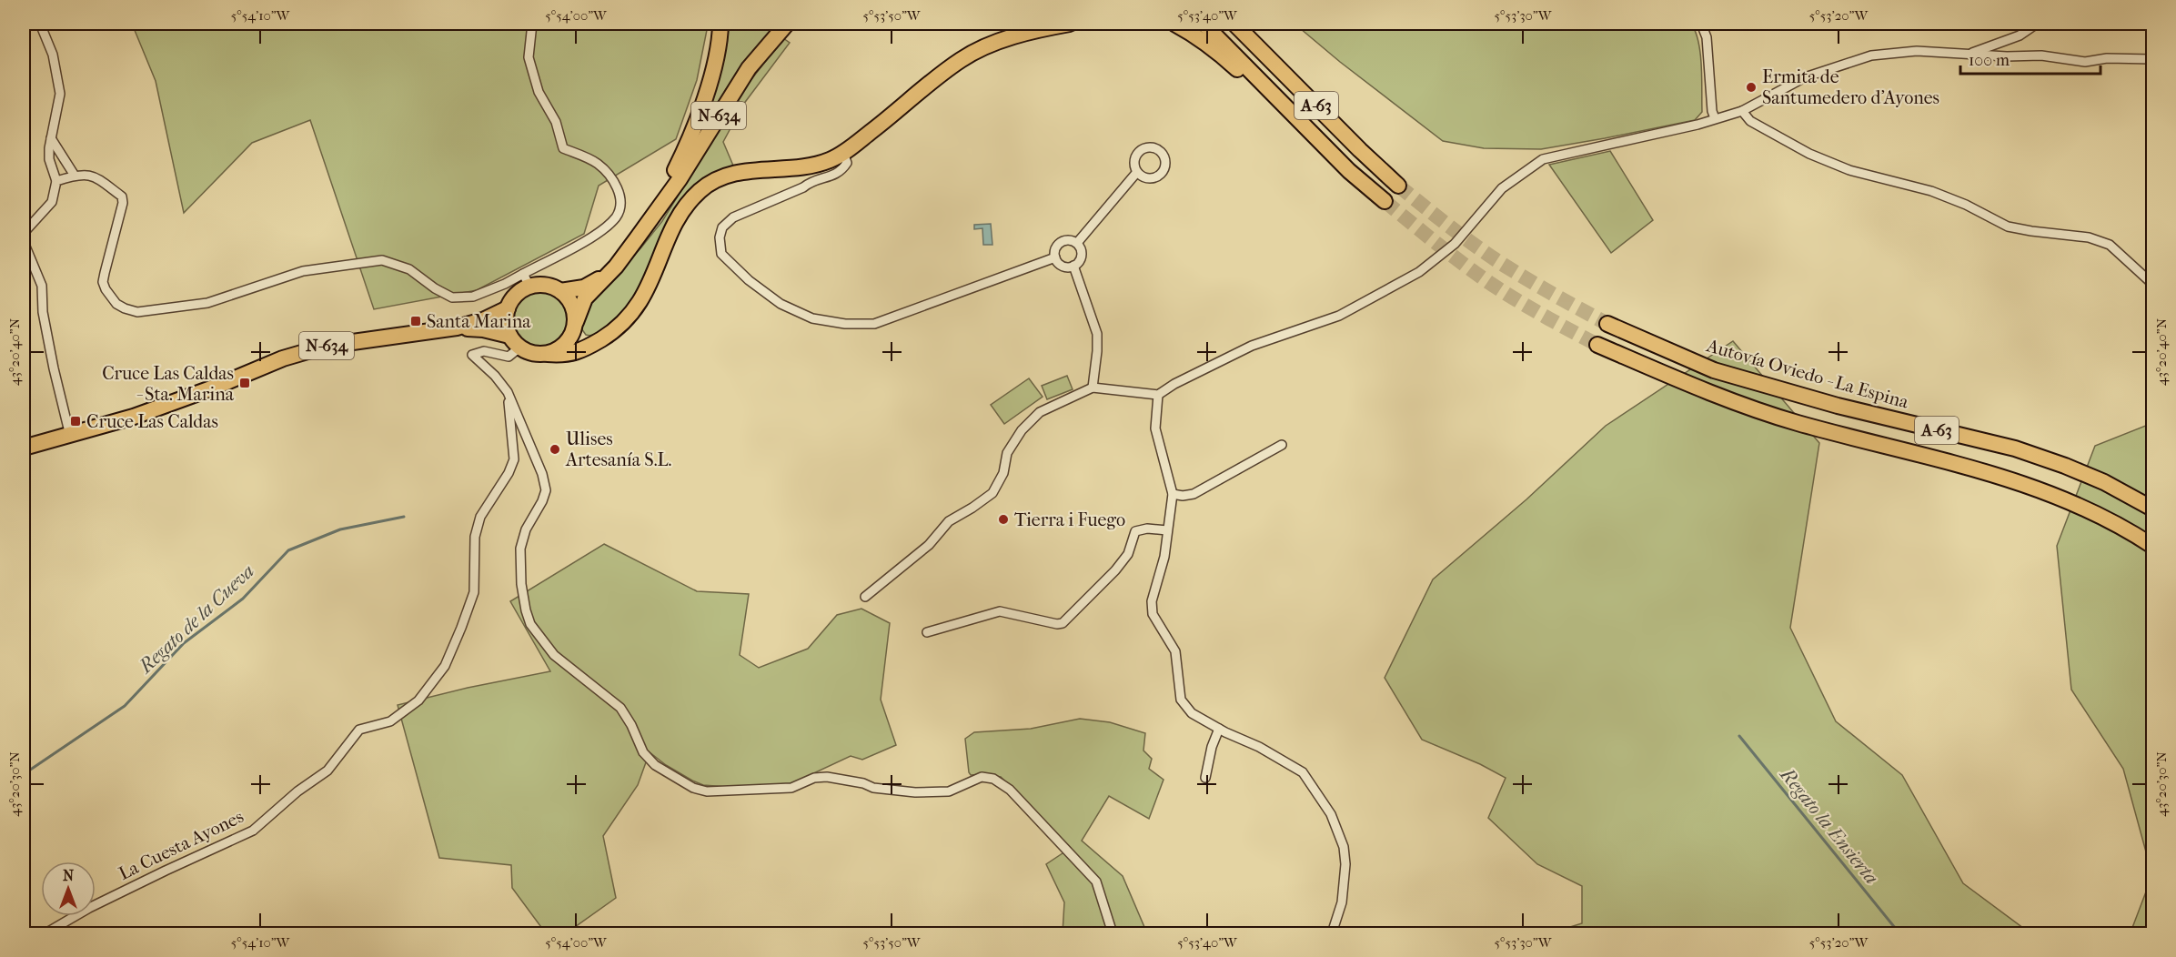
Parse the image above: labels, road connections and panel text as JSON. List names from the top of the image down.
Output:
{
  "streets": {
    "highway": ["A-63", "N-634", "Autovía Oviedo - La Espina"],
    "street": ["La Cuesta Ayones"]
  },
  "water": ["Regato de la Cueva", "Regato la Ensierta"],
  "places": {
    "other": ["Ermita de Santumedero d'Ayones", "Ulises Artesanía S.L.", "Tierra i Fuego"],
    "transit": ["Santa Marina", "Cruce Las Caldas - Sta. Marina", "Cruce Las Caldas"]
  },
  "scale_bar": "100 m",
  "north": "top",
  "coordinates": [
    "5°54'10\"W",
    "5°54'00\"W",
    "5°53'50\"W",
    "5°53'40\"W",
    "5°53'30\"W",
    "5°53'20\"W",
    "43°20'40\"N",
    "43°20'30\"N"
  ]
}
